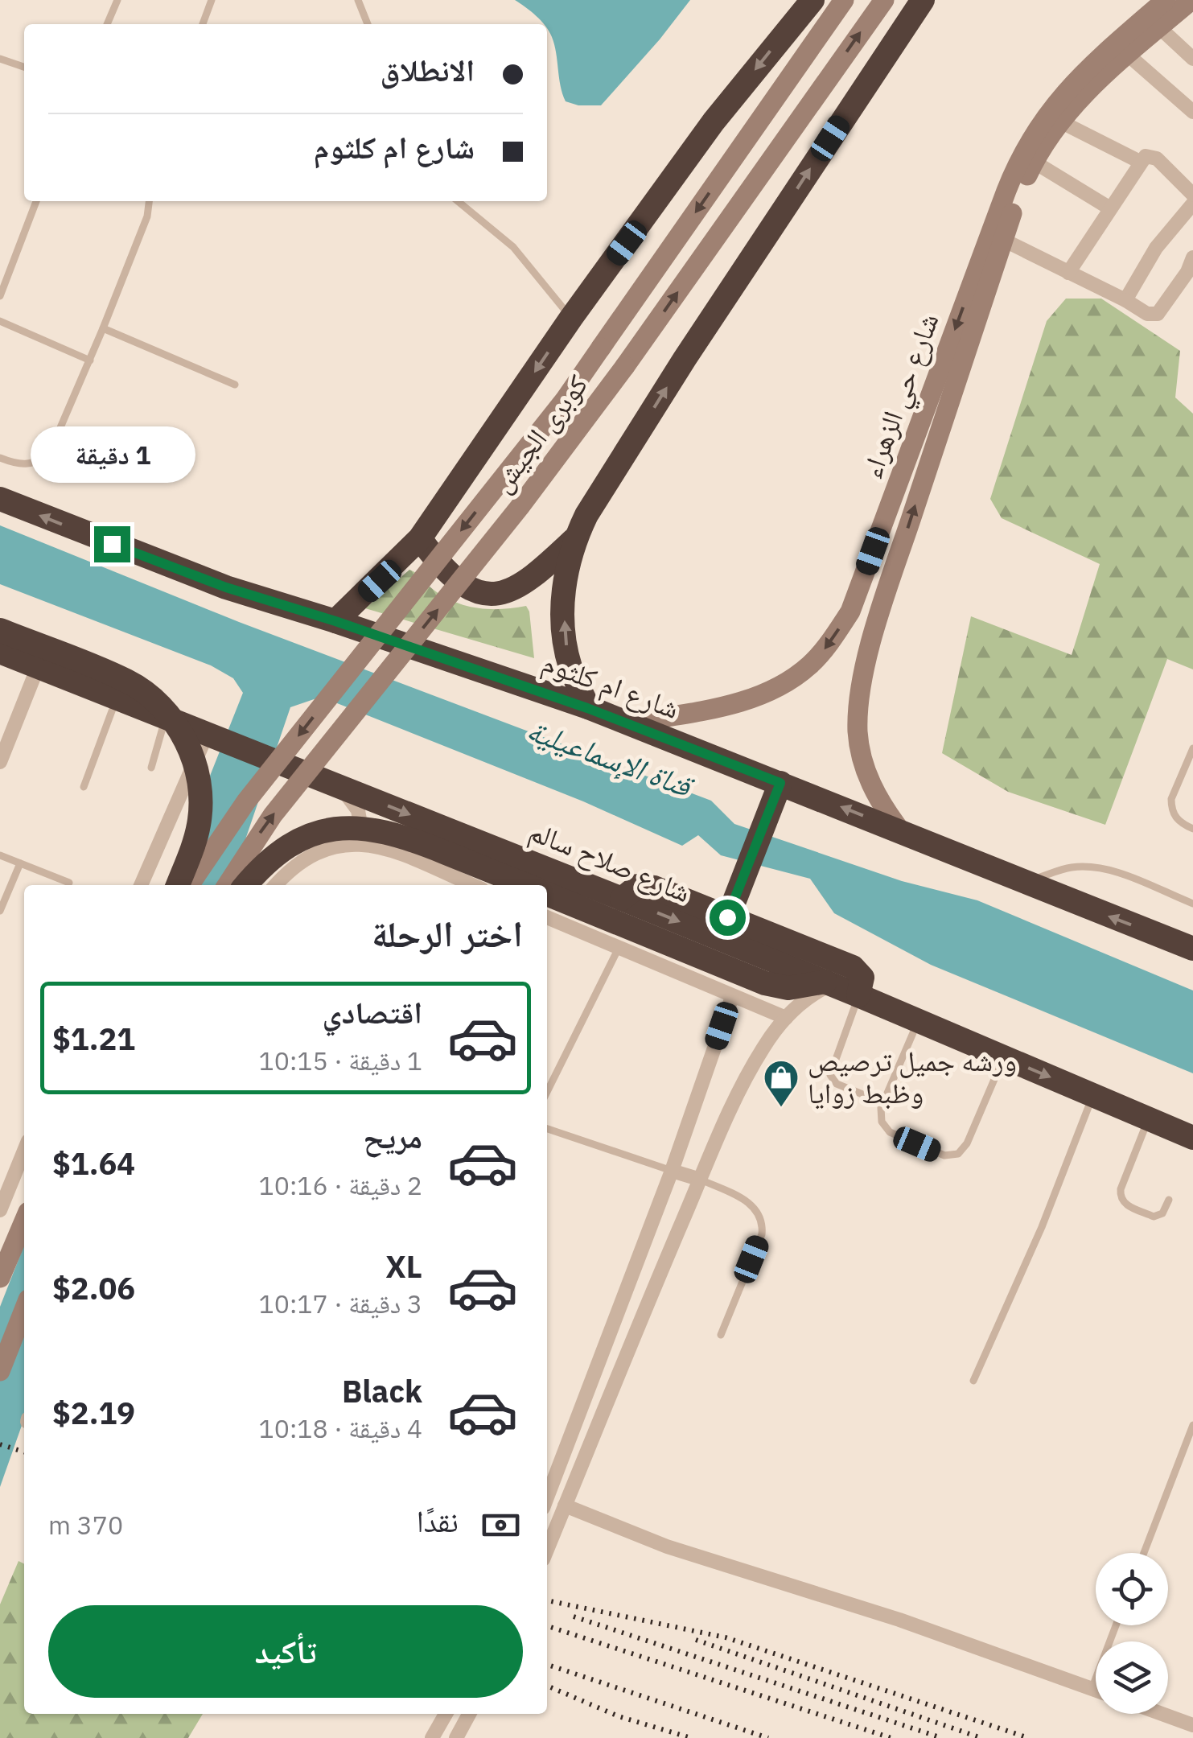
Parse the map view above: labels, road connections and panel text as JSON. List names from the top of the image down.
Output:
{
  "streets": {
    "highway": ["شارع ام كلثوم", "شارع صلاح سالم"],
    "main road": ["شارع حي الزهراء", "كوبرى الجيش"]
  },
  "crossings": [
    ["شارع حي الزهراء", "شارع ام كلثوم"]
  ],
  "one_way": ["شارع ام كلثوم"],
  "water": ["قناة الإسماعيلية"],
  "places": {
    "shop": ["ورشه جميل ترصيص وظبط زوايا"]
  },
  "page": {
    "banner": ["الانطلاق", "شارع ام كلثوم"],
    "bubble": "1 دقيقة",
    "heading": "اختر الرحلة",
    "list": [
      {
        "name": "اقتصادي",
        "note": "1 دقيقة · 10:15",
        "value": "$1.21"
      },
      {
        "name": "مريح",
        "note": "2 دقيقة · 10:16",
        "value": "$1.64"
      },
      {
        "name": "XL",
        "note": "3 دقيقة · 10:17",
        "value": "$2.06"
      },
      {
        "name": "Black",
        "note": "4 دقيقة · 10:18",
        "value": "$2.19"
      }
    ],
    "pay": ["نقدًا", "370 m"],
    "buttons": "تأكيد"
  }
}
